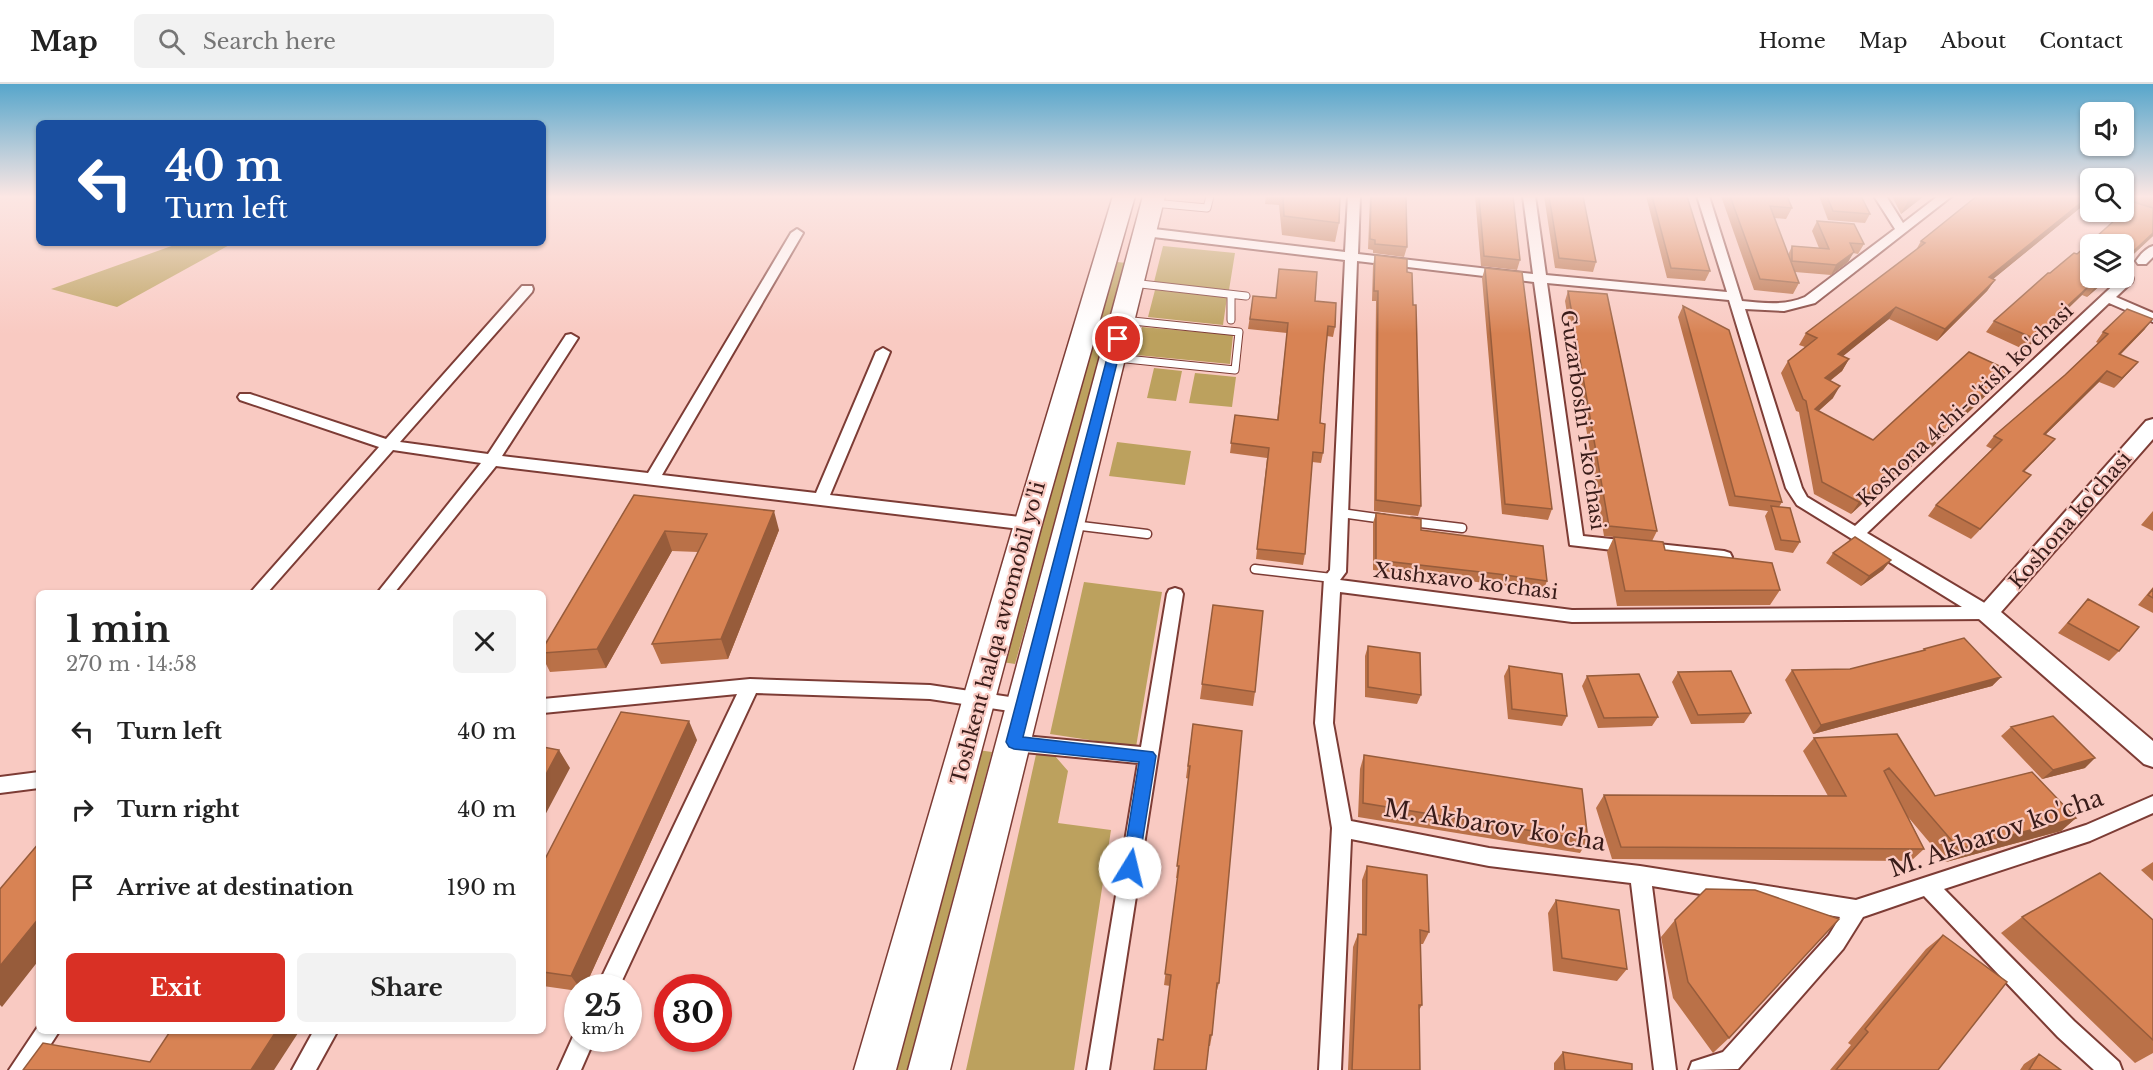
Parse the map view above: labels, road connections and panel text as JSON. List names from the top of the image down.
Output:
{
  "streets": {
    "highway": ["Toshkent halqa avtomobil yo'li"],
    "street": [
      "Koshona 4chi-o'tish ko'chasi",
      "Guzarboshi 1-ko'chasi",
      "Koshona ko'chasi",
      "Xushxavo ko'chasi",
      "M. Akbarov ko'cha"
    ]
  },
  "crossings": [
    ["Koshona ko'chasi", "Xushxavo ko'chasi"]
  ],
  "page": {
    "header": "Map",
    "search": "Search here",
    "nav": [
      "Home",
      "Map",
      "About",
      "Contact"
    ],
    "turn": ["40 m", "Turn left"],
    "heading": ["1 min", "270 m · 14:58"],
    "list": [
      {
        "name": "Turn left",
        "value": "40 m"
      },
      {
        "name": "Turn right",
        "value": "40 m"
      },
      {
        "name": "Arrive at destination",
        "value": "190 m"
      }
    ],
    "buttons": ["Exit", "Share"],
    "speed": "25 km/h",
    "limit": "30"
  }
}
